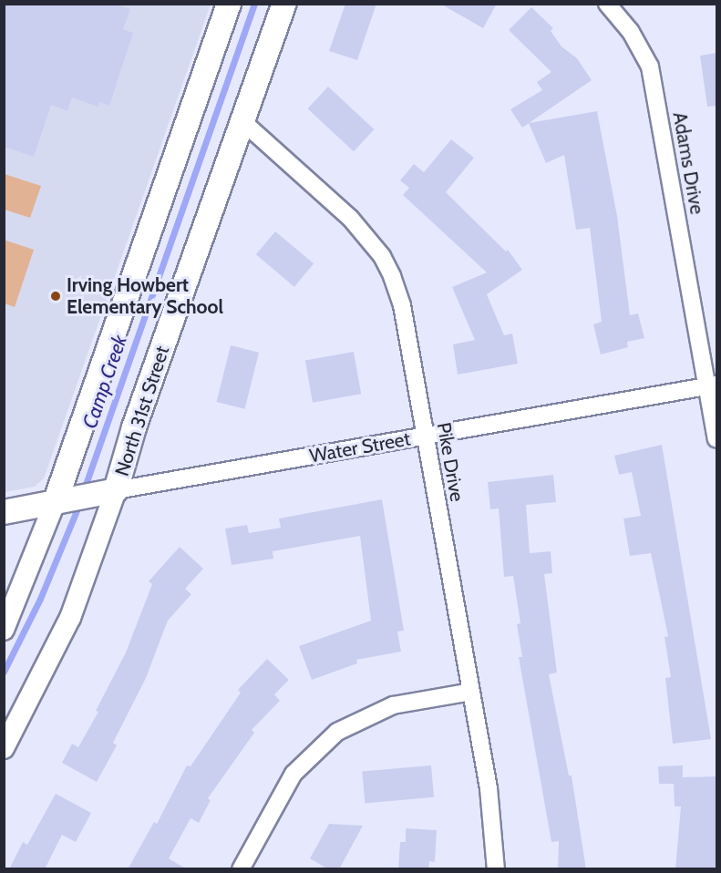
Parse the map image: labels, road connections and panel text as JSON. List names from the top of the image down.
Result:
{
  "streets": {
    "main road": ["North 31st Street", "Water Street"],
    "street": ["Adams Drive", "Pike Drive"]
  },
  "crossings": [
    ["Adams Drive", "Water Street"],
    ["North 31st Street", "Water Street"],
    ["North 31st Street", "Pike Drive"],
    ["Water Street", "Pike Drive"]
  ],
  "water": ["Camp Creek"],
  "places": ["Irving Howbert Elementary School"]
}
